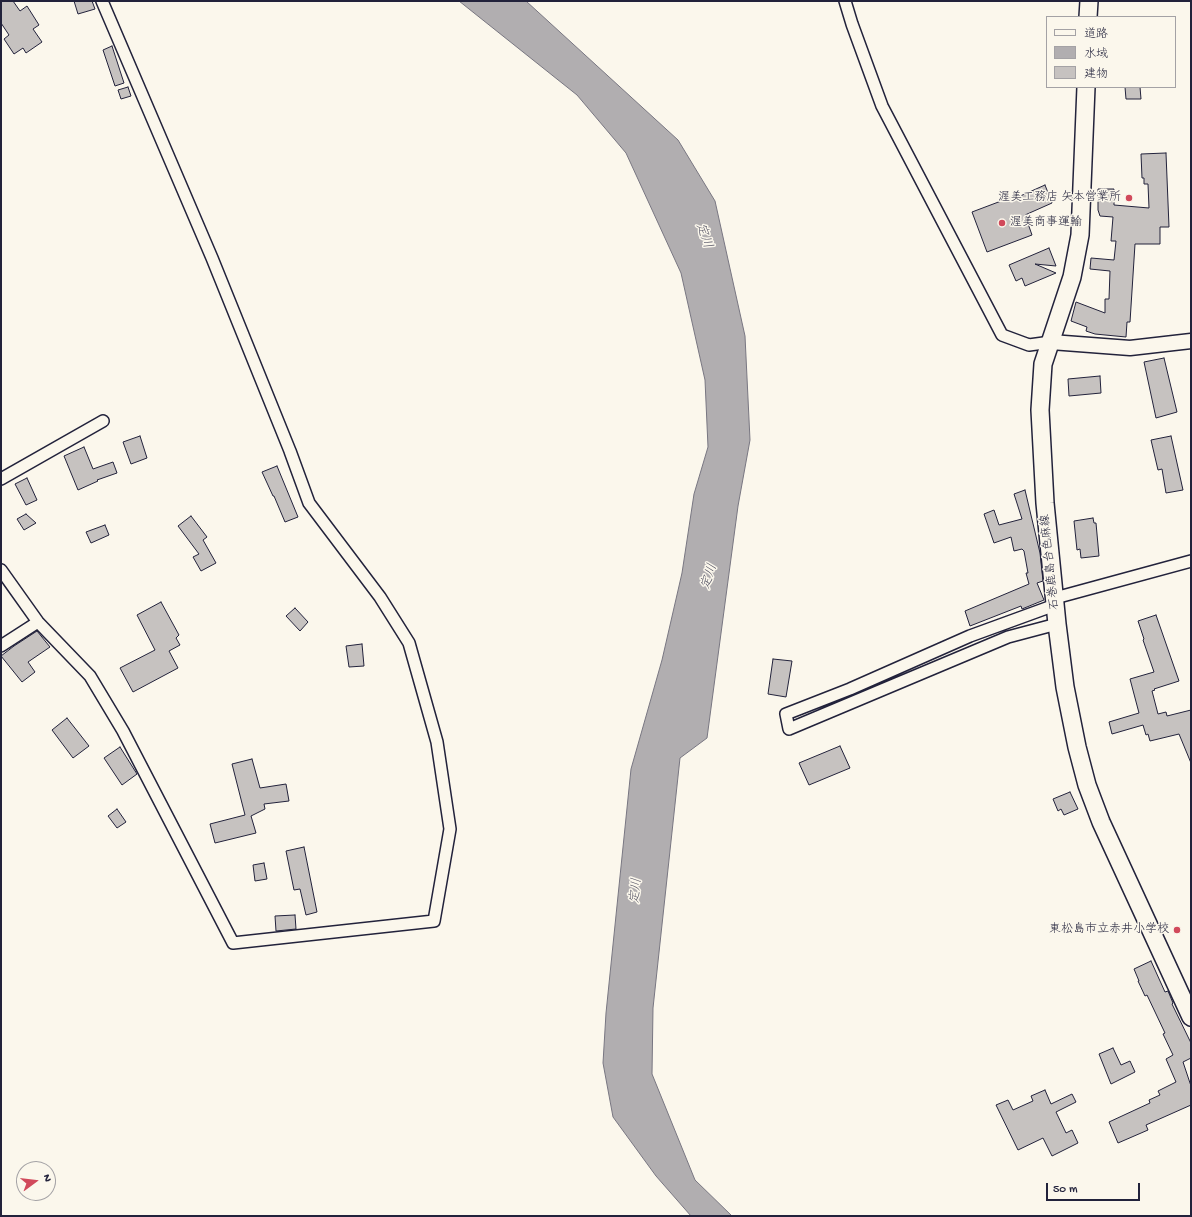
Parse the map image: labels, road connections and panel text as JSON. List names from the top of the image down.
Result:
{
  "streets": {
    "main road": ["石巻鹿島台色麻線"]
  },
  "water": ["定川"],
  "places": ["渥美工務店 矢本営業所", "渥美商事運輸", "東松島市立赤井小学校"],
  "legend": ["道路", "水域", "建物"],
  "scale_bar": "50 m",
  "north": "right"
}
